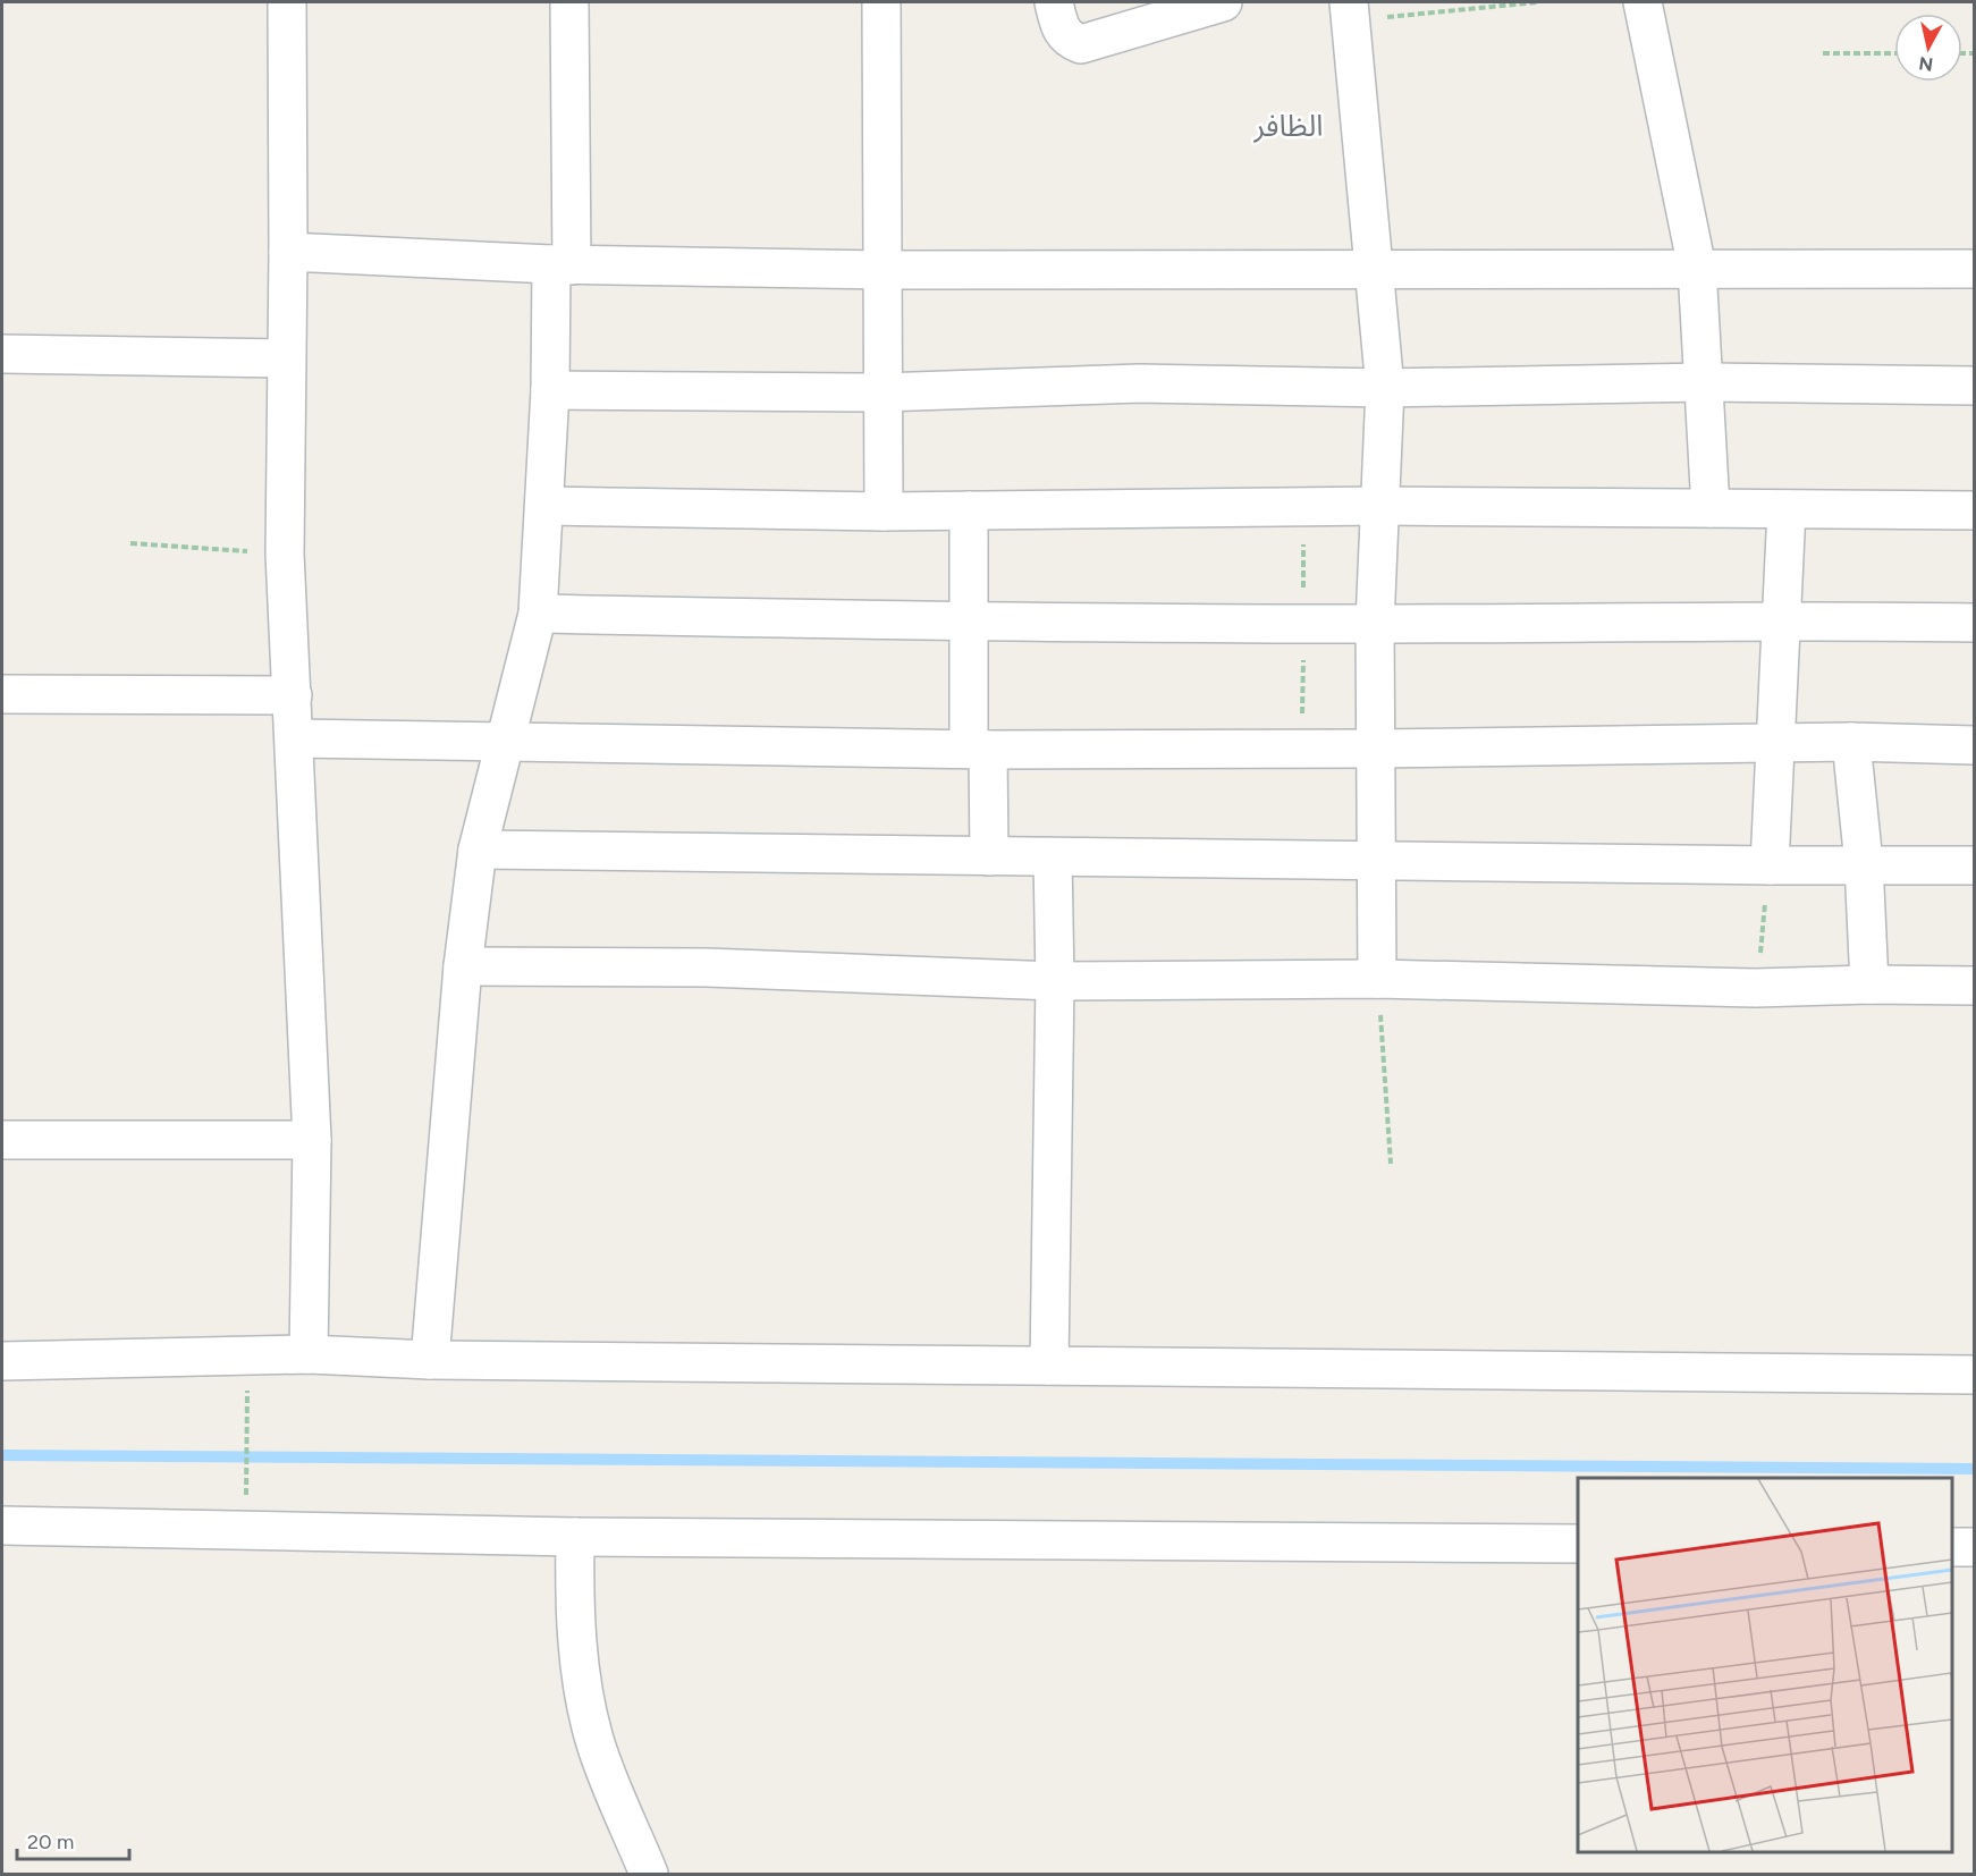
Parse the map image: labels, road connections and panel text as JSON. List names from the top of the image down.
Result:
{
  "districts": ["الظافر"],
  "scale_bar": "20 m",
  "north": "bottom"
}
